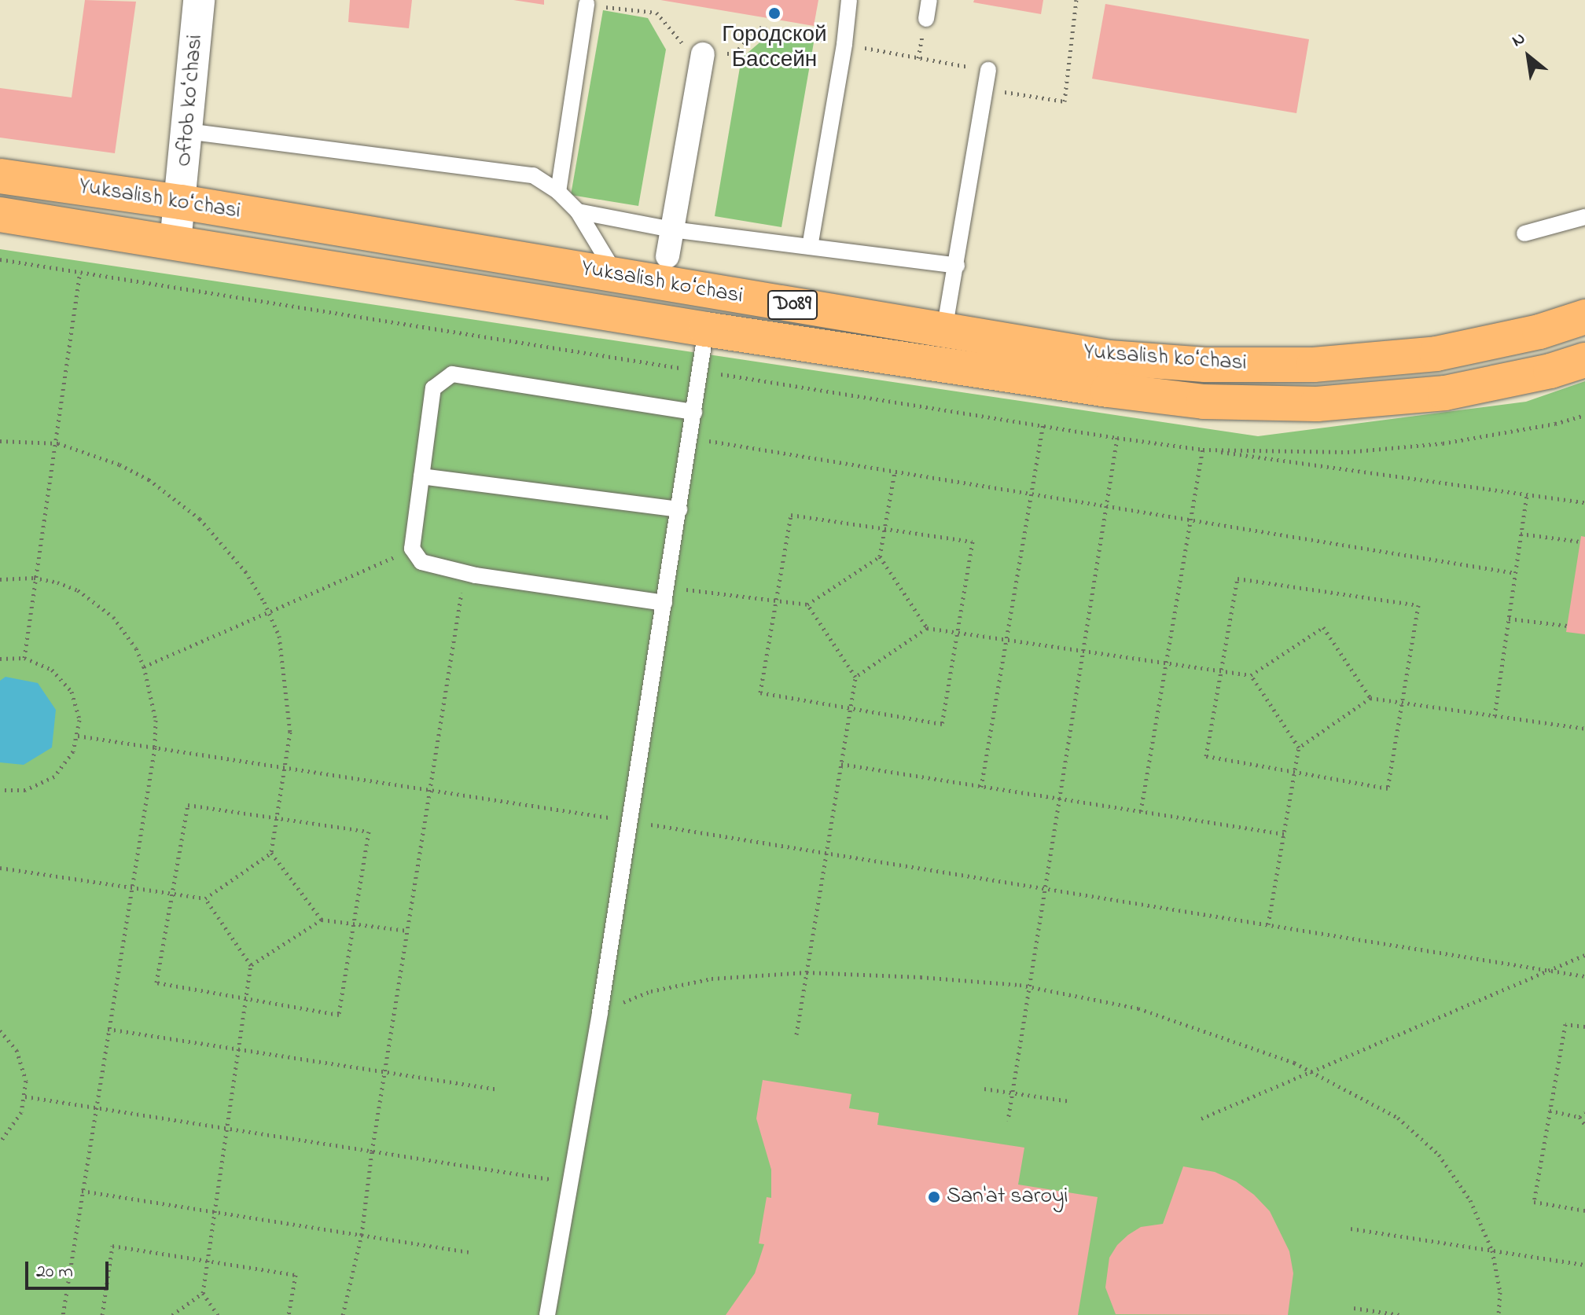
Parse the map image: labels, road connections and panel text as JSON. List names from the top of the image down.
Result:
{
  "streets": {
    "main road": ["Yuksalish koʻchasi", "D089"],
    "street": ["Oftob koʻchasi"]
  },
  "crossings": [
    ["Oftob koʻchasi", "Yuksalish koʻchasi"]
  ],
  "places": ["Городской Бассейн", "San'at saroyi"],
  "scale_bar": "20 m",
  "north": "top left"
}
